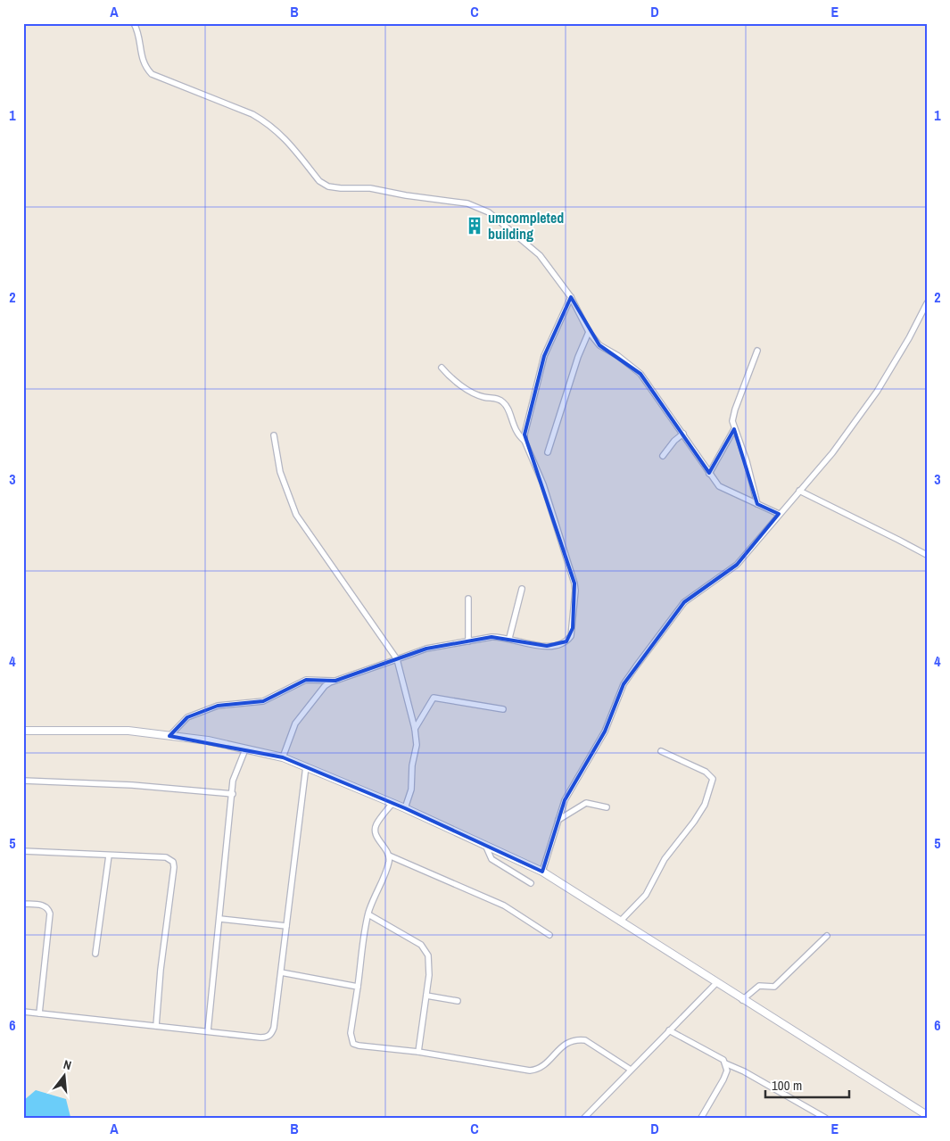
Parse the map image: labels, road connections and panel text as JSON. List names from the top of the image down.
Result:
{
  "places": {
    "building": ["umcompleted building"]
  },
  "scale_bar": "100 m",
  "north": "top",
  "grid": {
    "columns": [
      "A",
      "B",
      "C",
      "D",
      "E"
    ],
    "rows": [
      "1",
      "2",
      "3",
      "4",
      "5",
      "6"
    ]
  }
}
